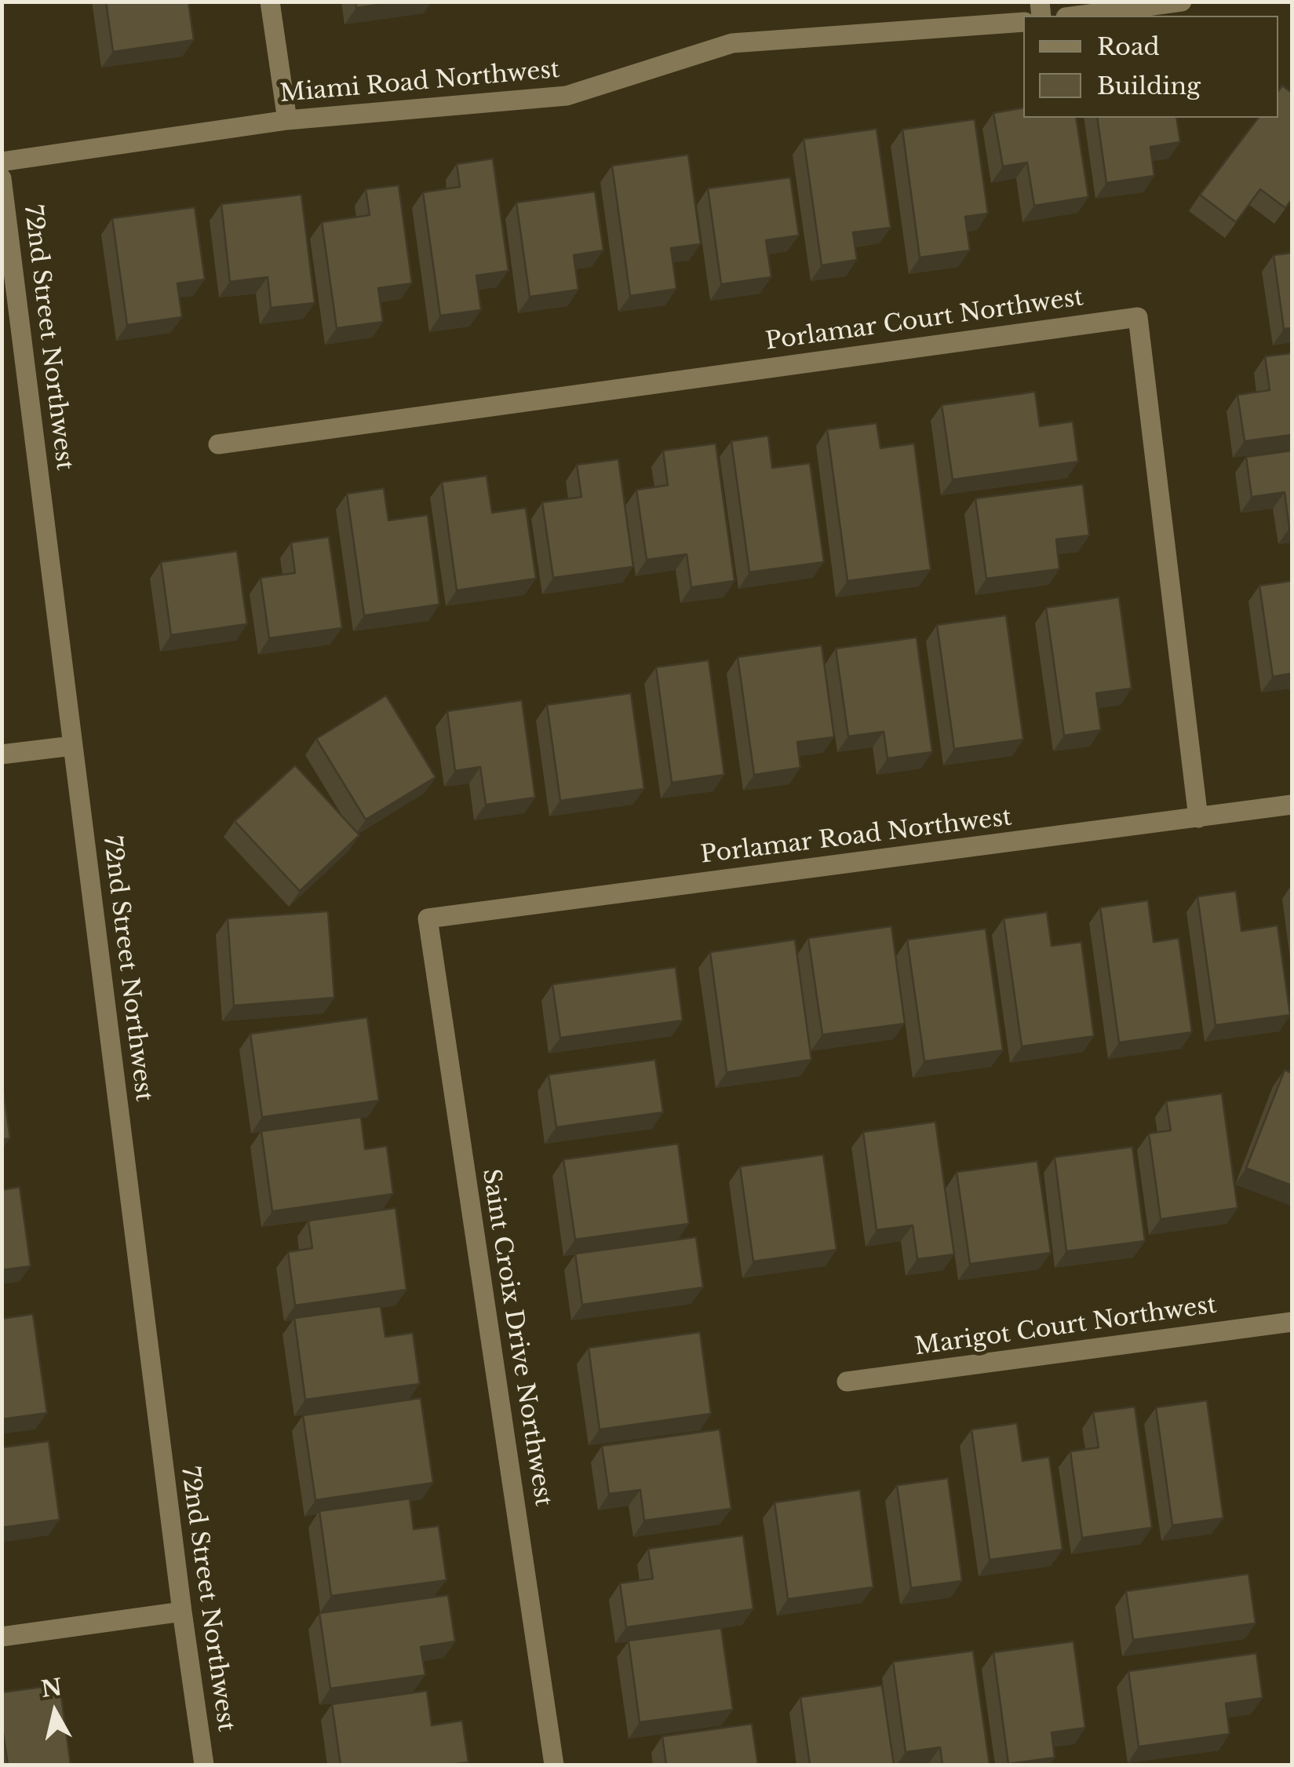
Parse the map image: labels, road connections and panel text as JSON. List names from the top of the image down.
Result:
{
  "streets": {
    "street": [
      "Miami Road Northwest",
      "Porlamar Court Northwest",
      "72nd Street Northwest",
      "Porlamar Road Northwest",
      "Marigot Court Northwest",
      "Saint Croix Drive Northwest"
    ]
  },
  "crossings": [
    ["Porlamar Court Northwest", "Porlamar Road Northwest"],
    ["Porlamar Road Northwest", "Saint Croix Drive Northwest"]
  ],
  "legend": ["Road", "Building"],
  "north": "top"
}
